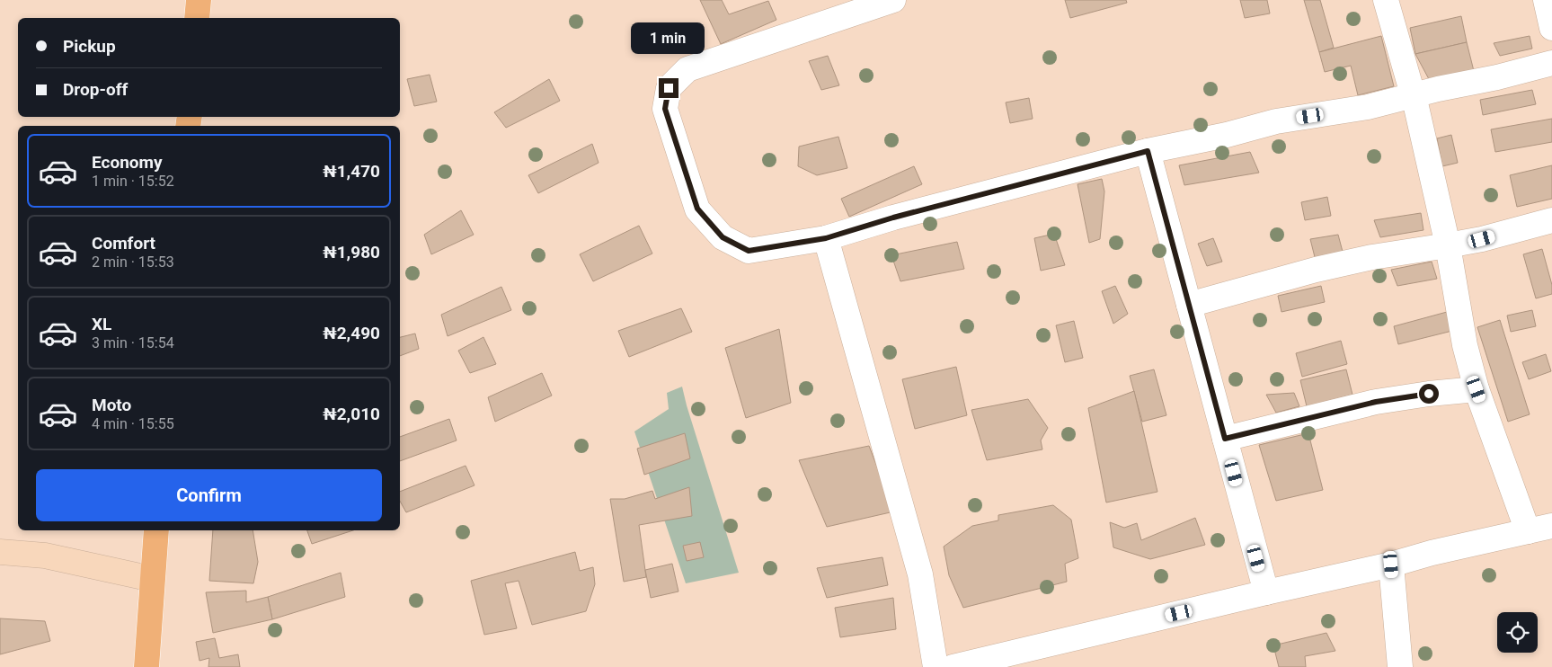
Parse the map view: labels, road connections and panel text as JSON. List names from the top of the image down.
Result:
{
  "page": {
    "banner": ["Pickup", "Drop-off"],
    "bubble": "1 min",
    "list": [
      {
        "name": "Economy",
        "note": "1 min · 15:52",
        "value": "₦1,470"
      },
      {
        "name": "Comfort",
        "note": "2 min · 15:53",
        "value": "₦1,980"
      },
      {
        "name": "XL",
        "note": "3 min · 15:54",
        "value": "₦2,490"
      },
      {
        "name": "Moto",
        "note": "4 min · 15:55",
        "value": "₦2,010"
      }
    ],
    "buttons": "Confirm"
  }
}
